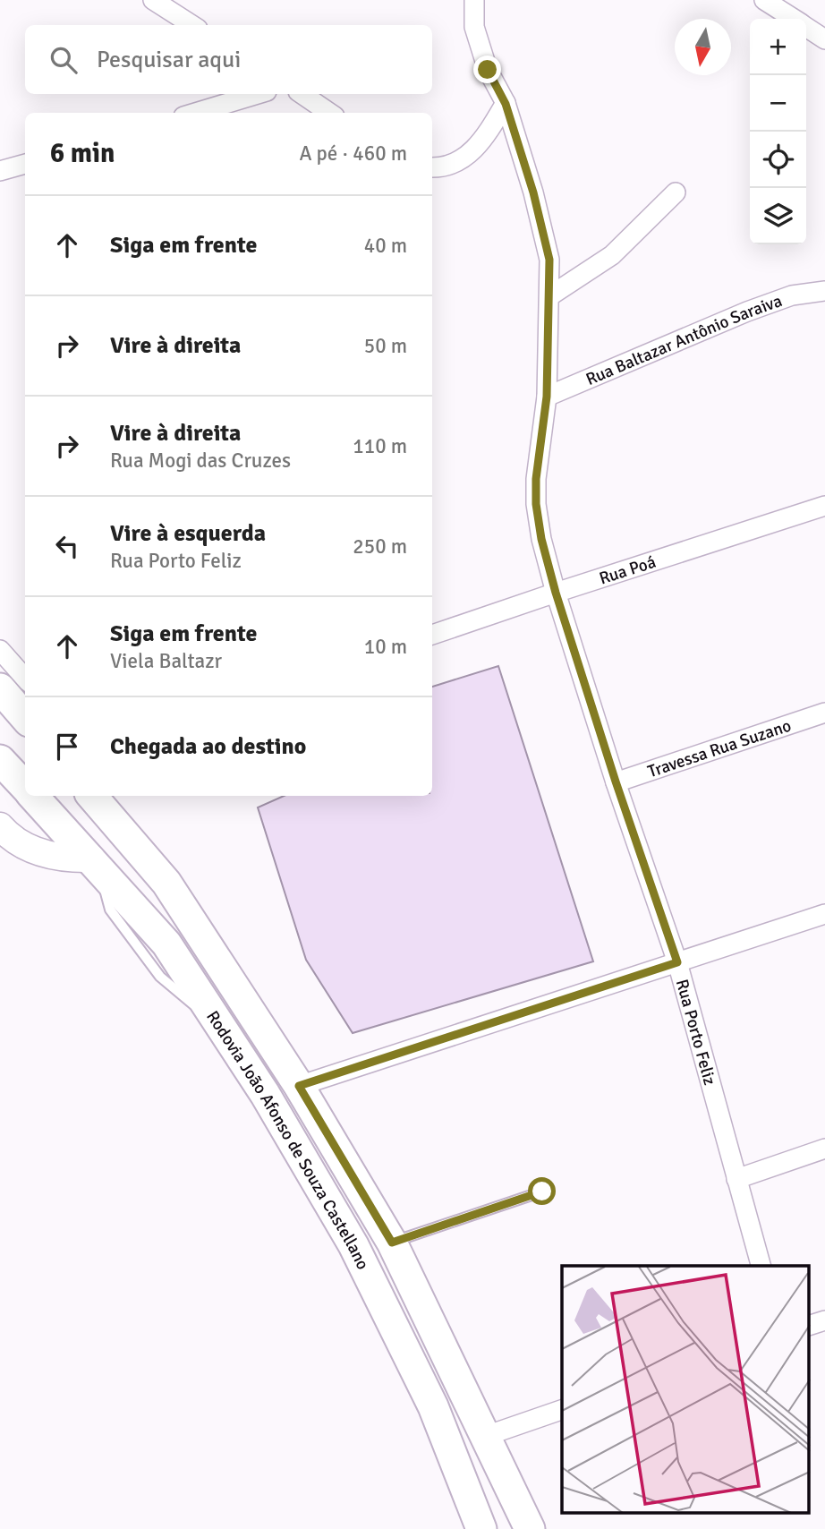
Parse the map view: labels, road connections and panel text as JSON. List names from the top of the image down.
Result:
{
  "streets": {
    "main road": ["Rodovia João Afonso de Souza Castellano"],
    "street": [
      "Rua Baltazar Antônio Saraiva",
      "Rua Poá",
      "Travessa Rua Suzano",
      "Rua Porto Feliz"
    ]
  },
  "crossings": [
    ["Rua Baltazar Antônio Saraiva", "Rua Porto Feliz"],
    ["Rua Poá", "Rua Porto Feliz"],
    ["Travessa Rua Suzano", "Rua Porto Feliz"]
  ],
  "north": "bottom",
  "page": {
    "map_buttons": ["+", "−"],
    "search": "Pesquisar aqui",
    "heading": ["6 min", "A pé · 460 m"],
    "list": [
      ["Siga em frente", "40 m"],
      ["Vire à direita", "50 m"],
      ["Vire à direita", "Rua Mogi das Cruzes", "110 m"],
      ["Vire à esquerda", "Rua Porto Feliz", "250 m"],
      ["Siga em frente", "Viela Baltazr", "10 m"],
      "Chegada ao destino"
    ]
  }
}
